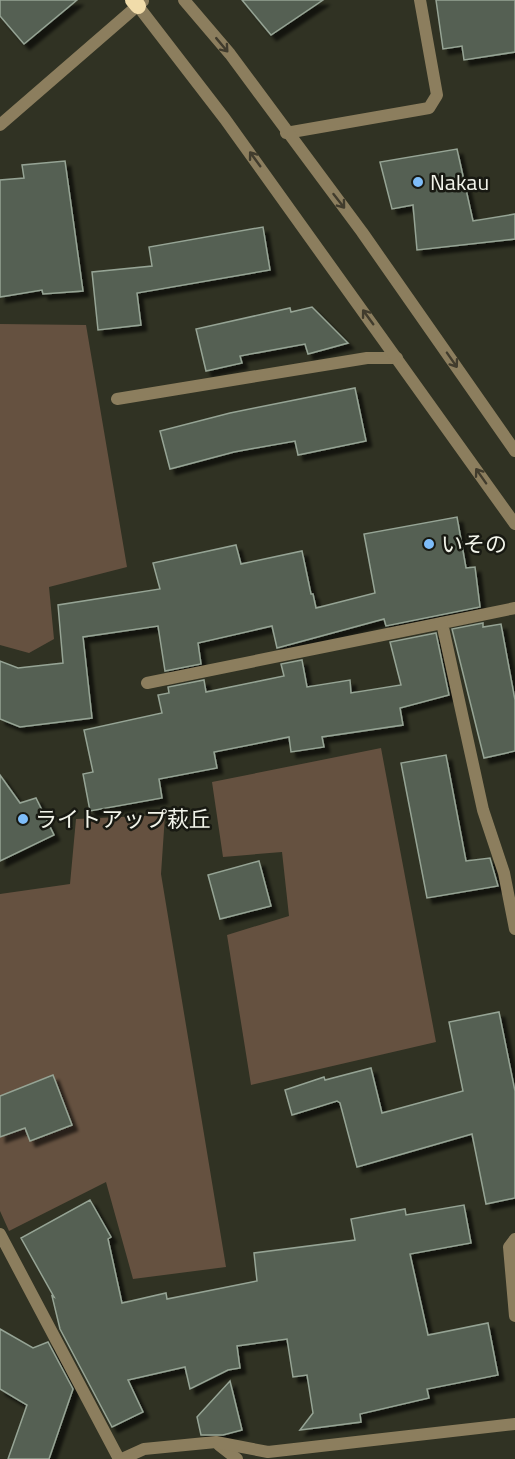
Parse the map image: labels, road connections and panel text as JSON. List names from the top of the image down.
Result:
{
  "places": ["Nakau", "いその", "ライトアップ萩丘"]
}
